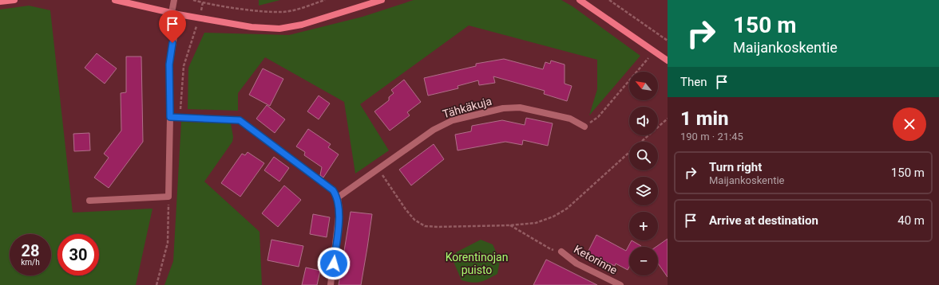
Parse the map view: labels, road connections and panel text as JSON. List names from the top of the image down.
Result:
{
  "streets": {
    "street": ["Tähkäkuja", "Ketorinne"]
  },
  "parks": ["Korentinojan puisto"],
  "north": "top left",
  "page": {
    "turn": ["150 m", "Maijankoskentie"],
    "then": "Then",
    "map_buttons": ["+", "−"],
    "heading": ["1 min", "190 m · 21:45"],
    "list": [
      {
        "name": "Turn right",
        "note": "Maijankoskentie",
        "value": "150 m"
      },
      {
        "name": "Arrive at destination",
        "value": "40 m"
      }
    ],
    "speed": "28 km/h",
    "limit": "30"
  }
}
